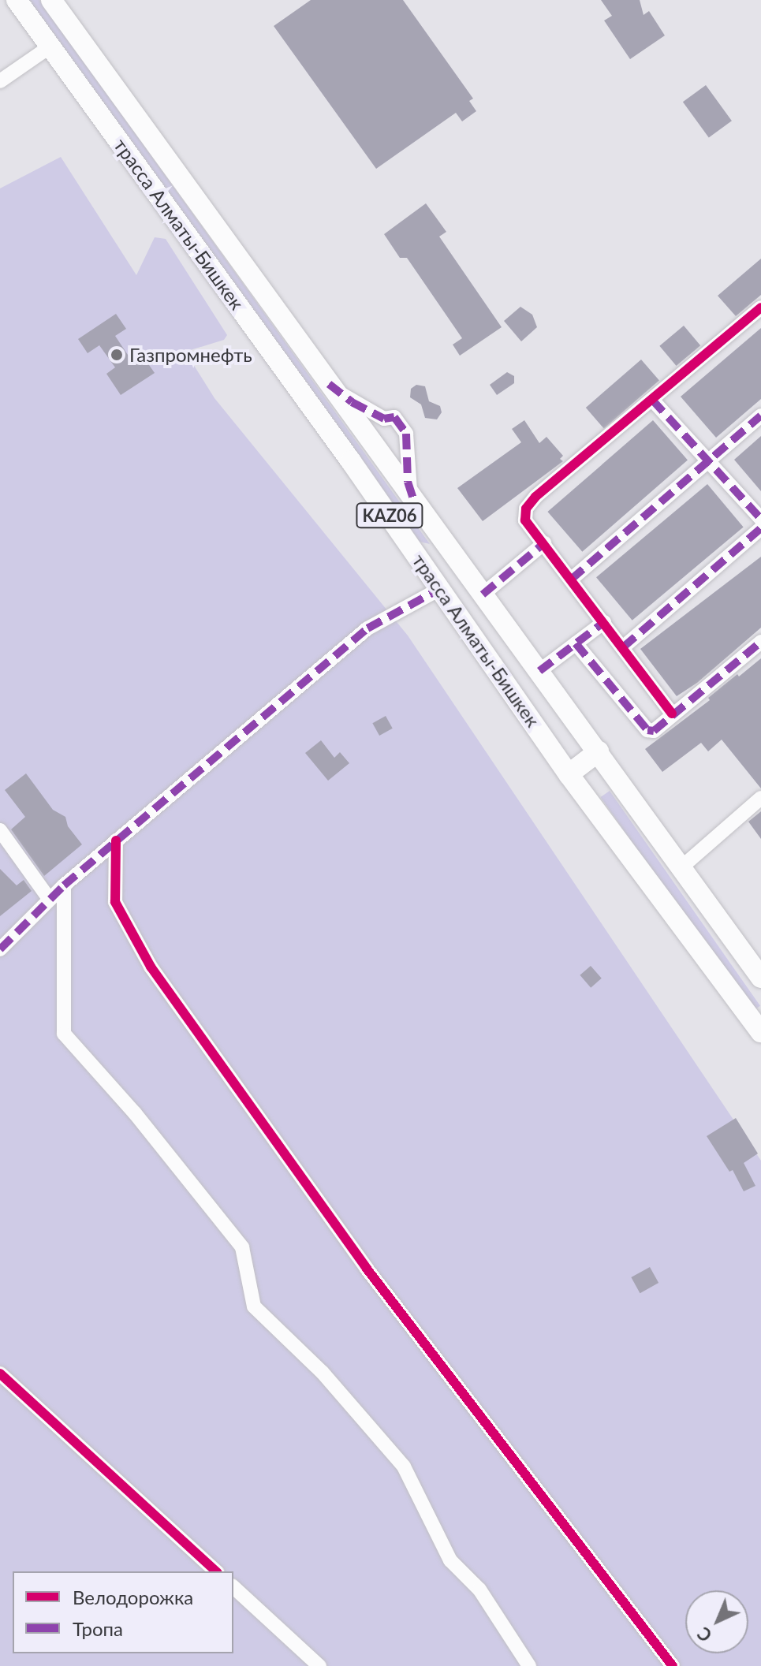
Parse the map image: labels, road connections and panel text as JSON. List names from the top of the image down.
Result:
{
  "streets": {
    "highway": ["трасса Алматы-Бишкек", "KАZ06"]
  },
  "places": ["Газпромнефть"],
  "legend": ["Велодорожка", "Тропа"],
  "north": "bottom left"
}
